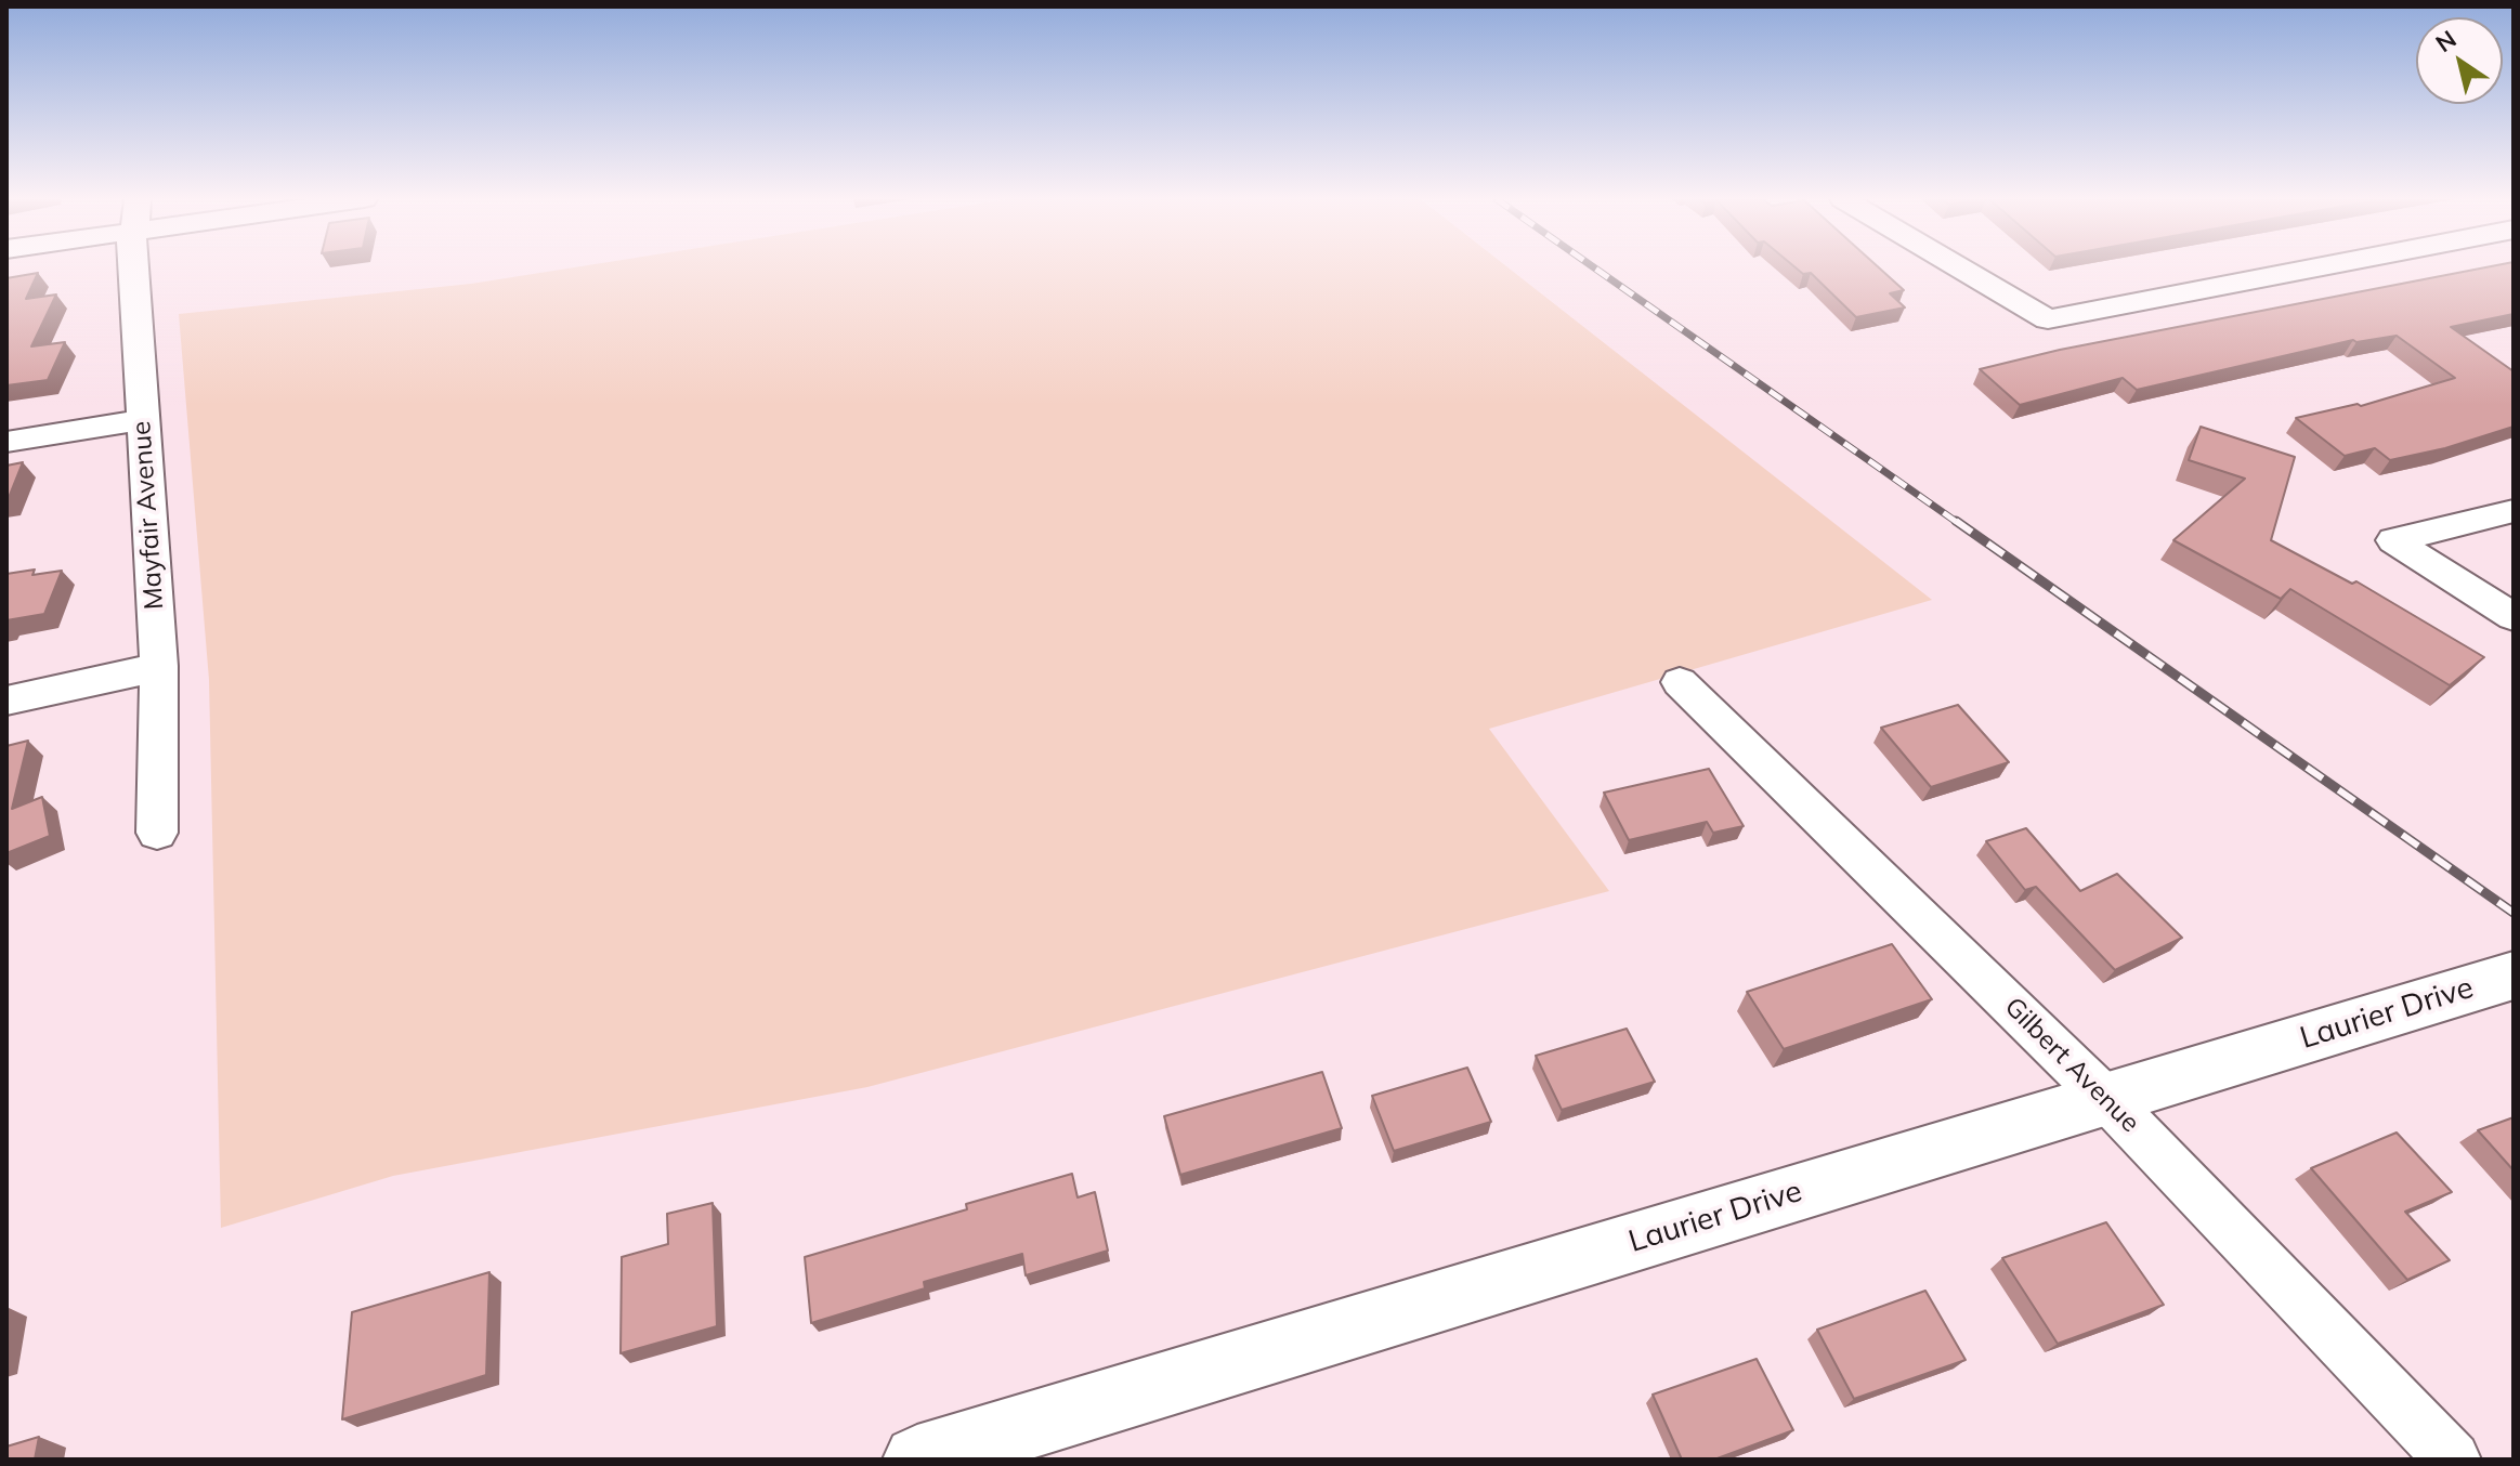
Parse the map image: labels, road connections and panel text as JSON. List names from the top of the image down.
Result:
{
  "streets": {
    "street": ["Mayfair Avenue", "Laurier Drive", "Gilbert Avenue"]
  },
  "crossings": [
    ["Laurier Drive", "Gilbert Avenue"]
  ],
  "north": "top left"
}
